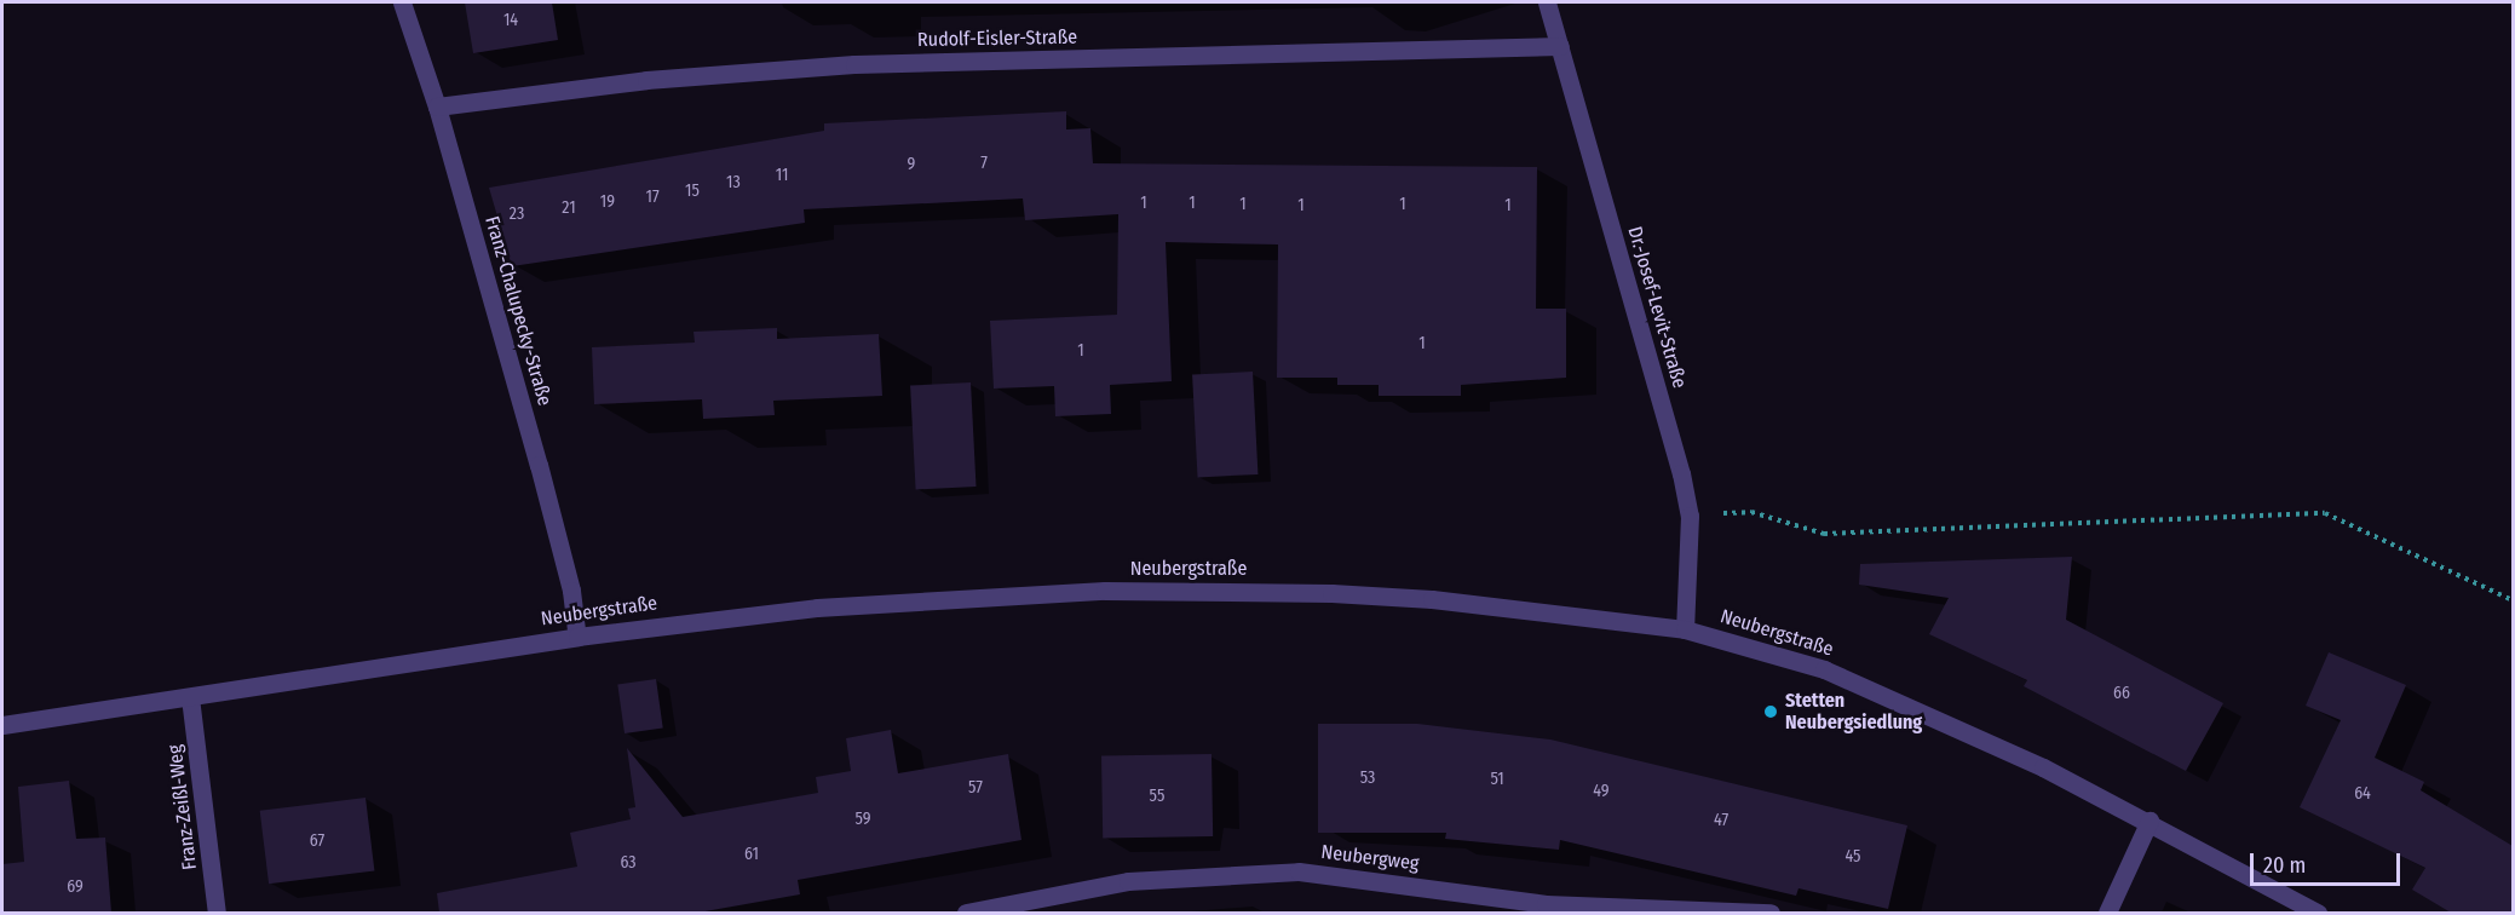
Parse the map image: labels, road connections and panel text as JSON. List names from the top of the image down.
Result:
{
  "streets": {
    "street": [
      "Rudolf-Eisler-Straße",
      "Dr.-Josef-Levit-Straße",
      "Franz-Chalupecky-Straße",
      "Neubergstraße",
      "Franz-Zeißl-Weg",
      "Neubergweg"
    ]
  },
  "crossings": [
    ["Rudolf-Eisler-Straße", "Dr.-Josef-Levit-Straße"],
    ["Rudolf-Eisler-Straße", "Franz-Chalupecky-Straße"],
    ["Dr.-Josef-Levit-Straße", "Neubergstraße"],
    ["Franz-Chalupecky-Straße", "Neubergstraße"],
    ["Neubergstraße", "Franz-Zeißl-Weg"]
  ],
  "places": ["Stetten Neubergsiedlung"],
  "house_numbers": [
    "14",
    "7",
    "9",
    "11",
    "13",
    "15",
    "17",
    "19",
    "1",
    "1",
    "1",
    "1",
    "1",
    "1",
    "21",
    "23",
    "1",
    "1",
    "66",
    "53",
    "51",
    "57",
    "49",
    "64",
    "55",
    "59",
    "47",
    "67",
    "61",
    "45",
    "63",
    "69"
  ],
  "scale_bar": "20 m"
}
